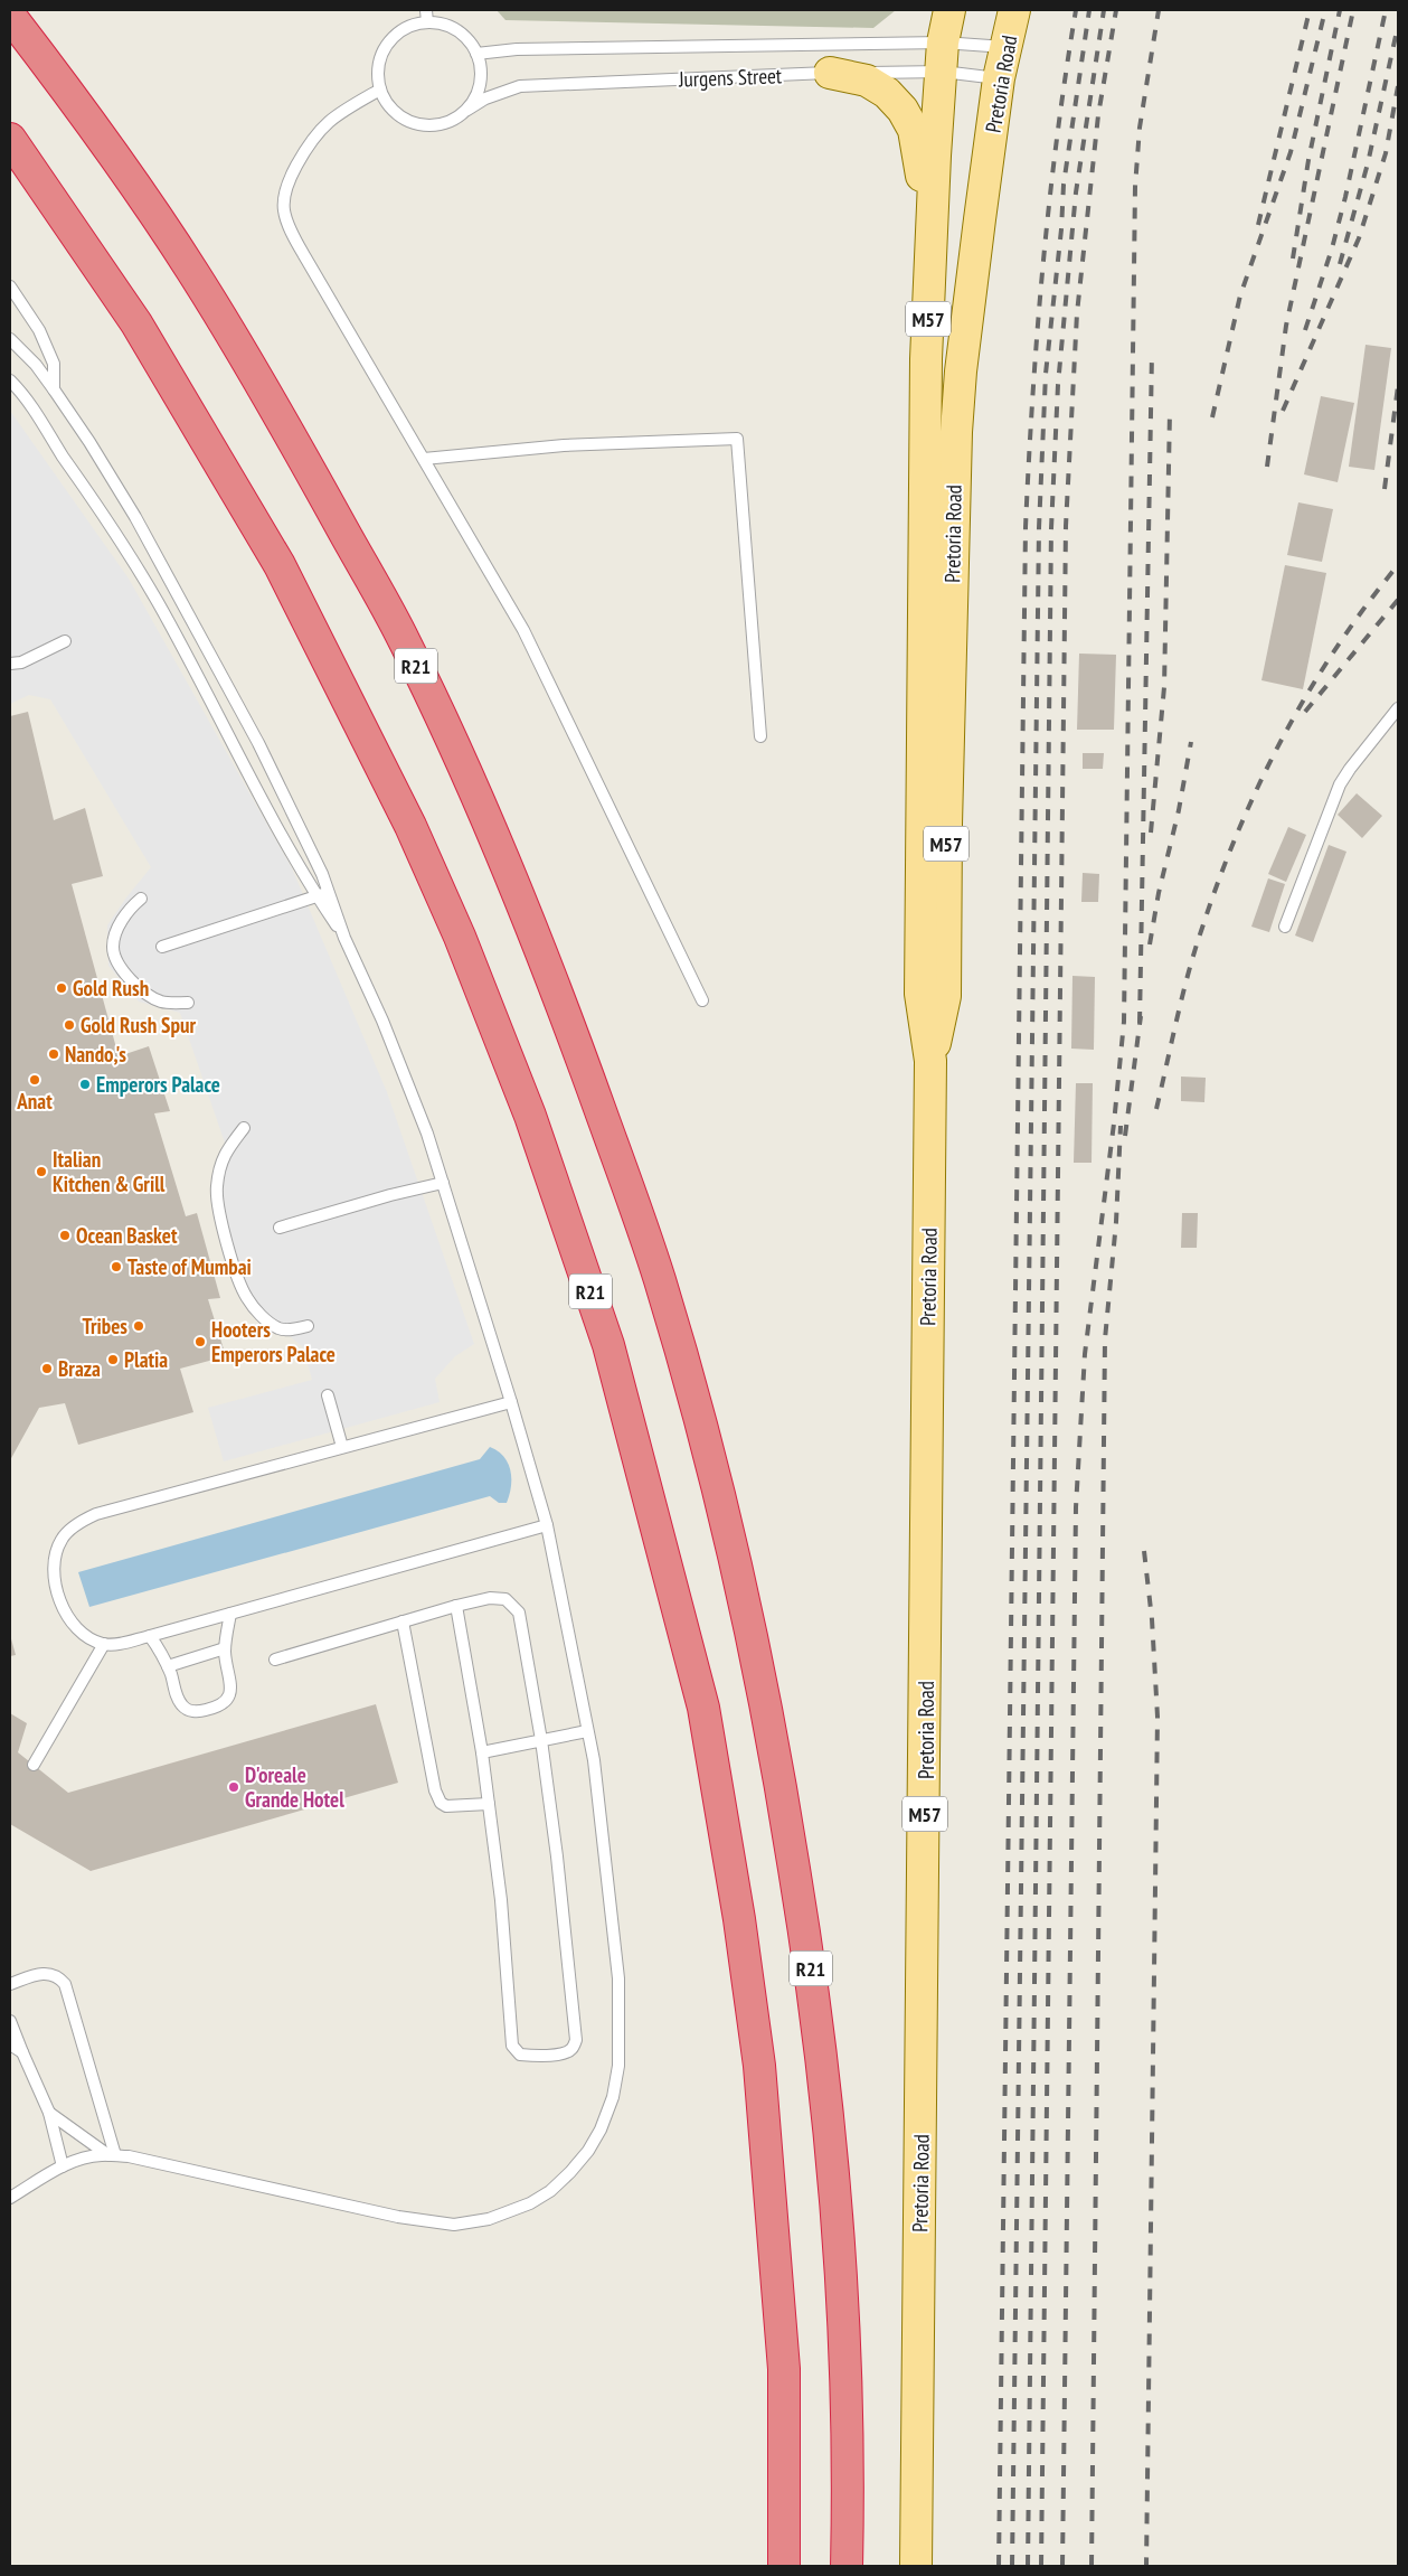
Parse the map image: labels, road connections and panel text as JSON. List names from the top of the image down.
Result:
{
  "streets": {
    "highway": ["R21"],
    "main road": ["Pretoria Road", "M57"],
    "lane": ["Jurgens Street"]
  },
  "crossings": [
    ["Jurgens Street", "Pretoria Road"]
  ],
  "places": [
    "Gold Rush",
    "Gold Rush Spur",
    "Nando,'s",
    "Anat",
    "Emperors Palace",
    "Italian Kitchen & Grill",
    "Ocean Basket",
    "Taste of Mumbai",
    "Tribes",
    "Hooters Emperors Palace",
    "Platia",
    "Braza",
    "D'oreale Grande Hotel"
  ]
}
